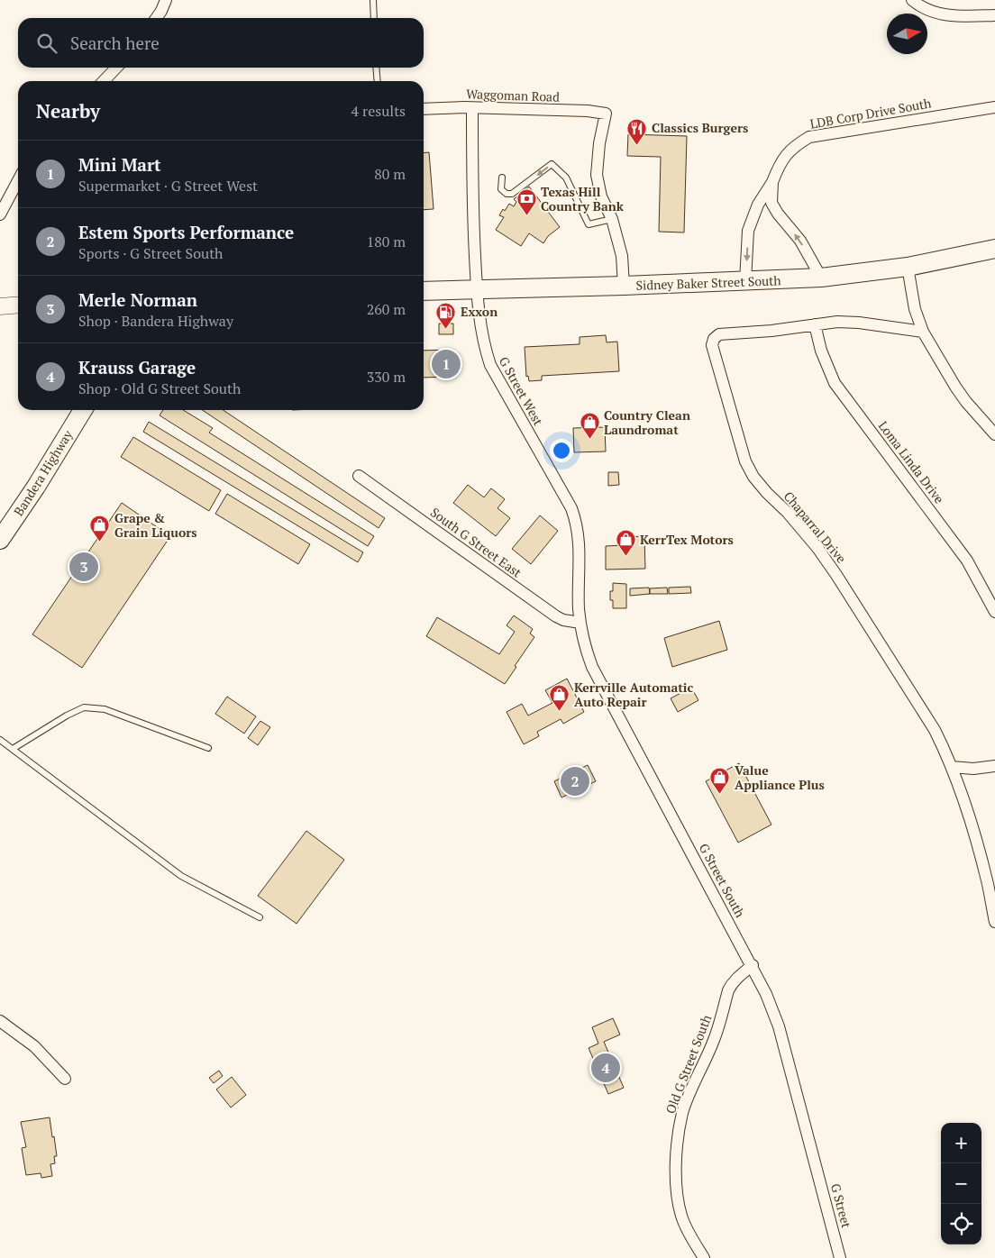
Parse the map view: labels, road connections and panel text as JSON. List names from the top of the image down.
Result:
{
  "streets": {
    "main road": ["Sidney Baker Street South", "Bandera Highway"],
    "street": [
      "Waggoman Road",
      "LDB Corp Drive South",
      "G Street West",
      "Loma Linda Drive",
      "Chaparral Drive",
      "South G Street East",
      "G Street South",
      "Old G Street South",
      "G Street"
    ]
  },
  "crossings": [
    ["Waggoman Road", "G Street West"],
    ["LDB Corp Drive South", "Sidney Baker Street South"],
    ["Sidney Baker Street South", "G Street West"],
    ["G Street West", "South G Street East"],
    ["G Street West", "G Street South"],
    ["Loma Linda Drive", "Chaparral Drive"],
    ["South G Street East", "G Street South"],
    ["G Street South", "Old G Street South"],
    ["G Street South", "G Street"]
  ],
  "places": {
    "restaurant": ["Classics Burgers"],
    "bank": ["Texas Hill Country Bank"],
    "fuel station": ["Exxon"],
    "shop": [
      "Country Clean Laundromat",
      "Grape & Grain Liquors",
      "KerrTex Motors",
      "Kerrville Automatic Auto Repair",
      "Value Appliance Plus"
    ]
  },
  "north": "right",
  "page": {
    "search": "Search here",
    "heading": ["Nearby", "4 results"],
    "list": [
      {
        "mark": "1",
        "name": "Mini Mart",
        "note": "Supermarket · G Street West",
        "value": "80 m"
      },
      {
        "mark": "2",
        "name": "Estem Sports Performance",
        "note": "Sports · G Street South",
        "value": "180 m"
      },
      {
        "mark": "3",
        "name": "Merle Norman",
        "note": "Shop · Bandera Highway",
        "value": "260 m"
      },
      {
        "mark": "4",
        "name": "Krauss Garage",
        "note": "Shop · Old G Street South",
        "value": "330 m"
      }
    ],
    "pins": [
      "1",
      "3",
      "2",
      "4"
    ],
    "map_buttons": ["+", "−"]
  }
}
